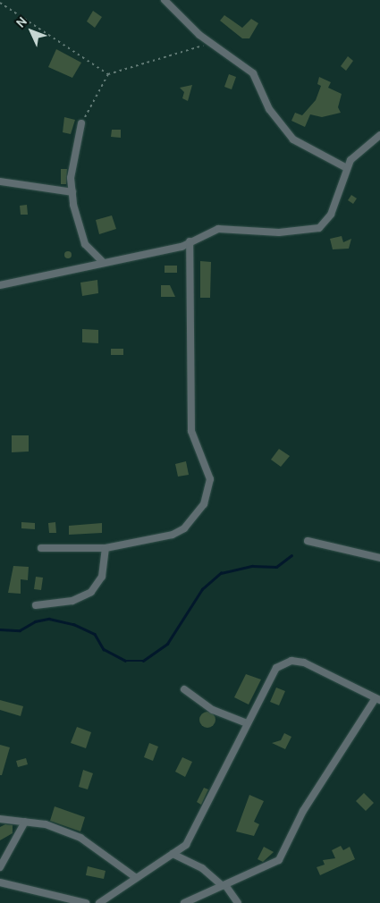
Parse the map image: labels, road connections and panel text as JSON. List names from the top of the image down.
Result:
{
  "north": "top left"
}
